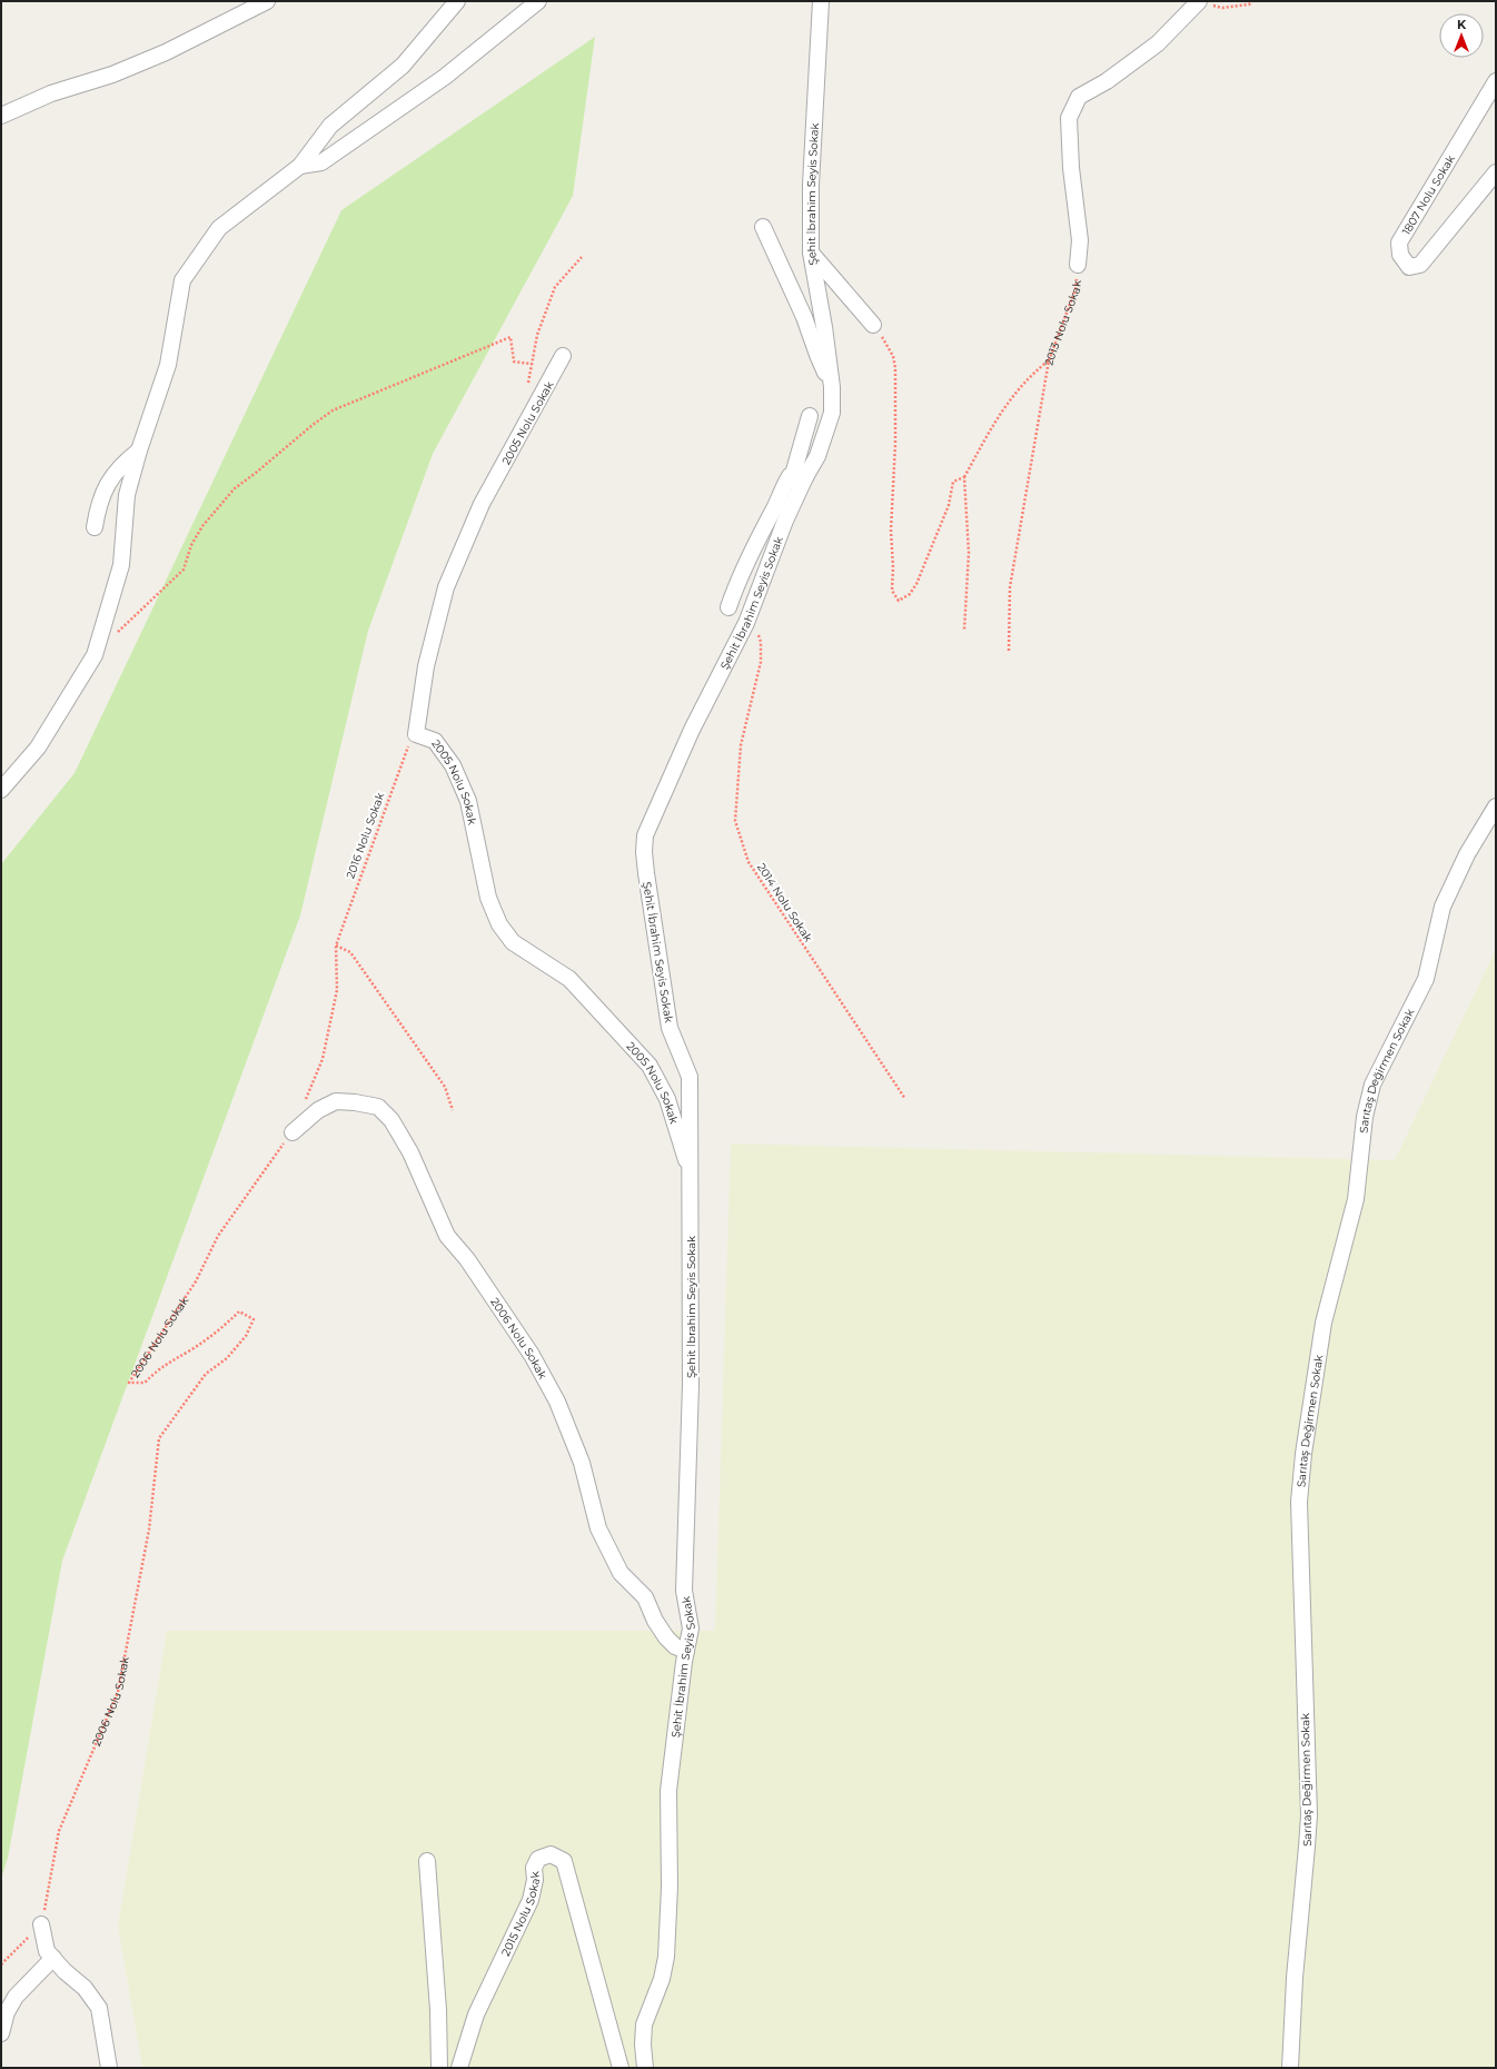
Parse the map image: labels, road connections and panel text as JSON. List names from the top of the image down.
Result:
{
  "streets": {
    "street": [
      "Şehit İbrahim Seyis Sokak",
      "1807 Nolu Sokak",
      "2013 Nolu Sokak",
      "2005 Nolu Sokak",
      "Sarıtaş Değirmen Sokak",
      "2006 Nolu Sokak",
      "2015 Nolu Sokak"
    ],
    "path": ["2016 Nolu Sokak", "2014 Nolu Sokak"]
  },
  "crossings": [
    ["Şehit İbrahim Seyis Sokak", "2005 Nolu Sokak"],
    ["Şehit İbrahim Seyis Sokak", "2014 Nolu Sokak"],
    ["Şehit İbrahim Seyis Sokak", "2006 Nolu Sokak"],
    ["2005 Nolu Sokak", "2016 Nolu Sokak"]
  ],
  "north": "top"
}
